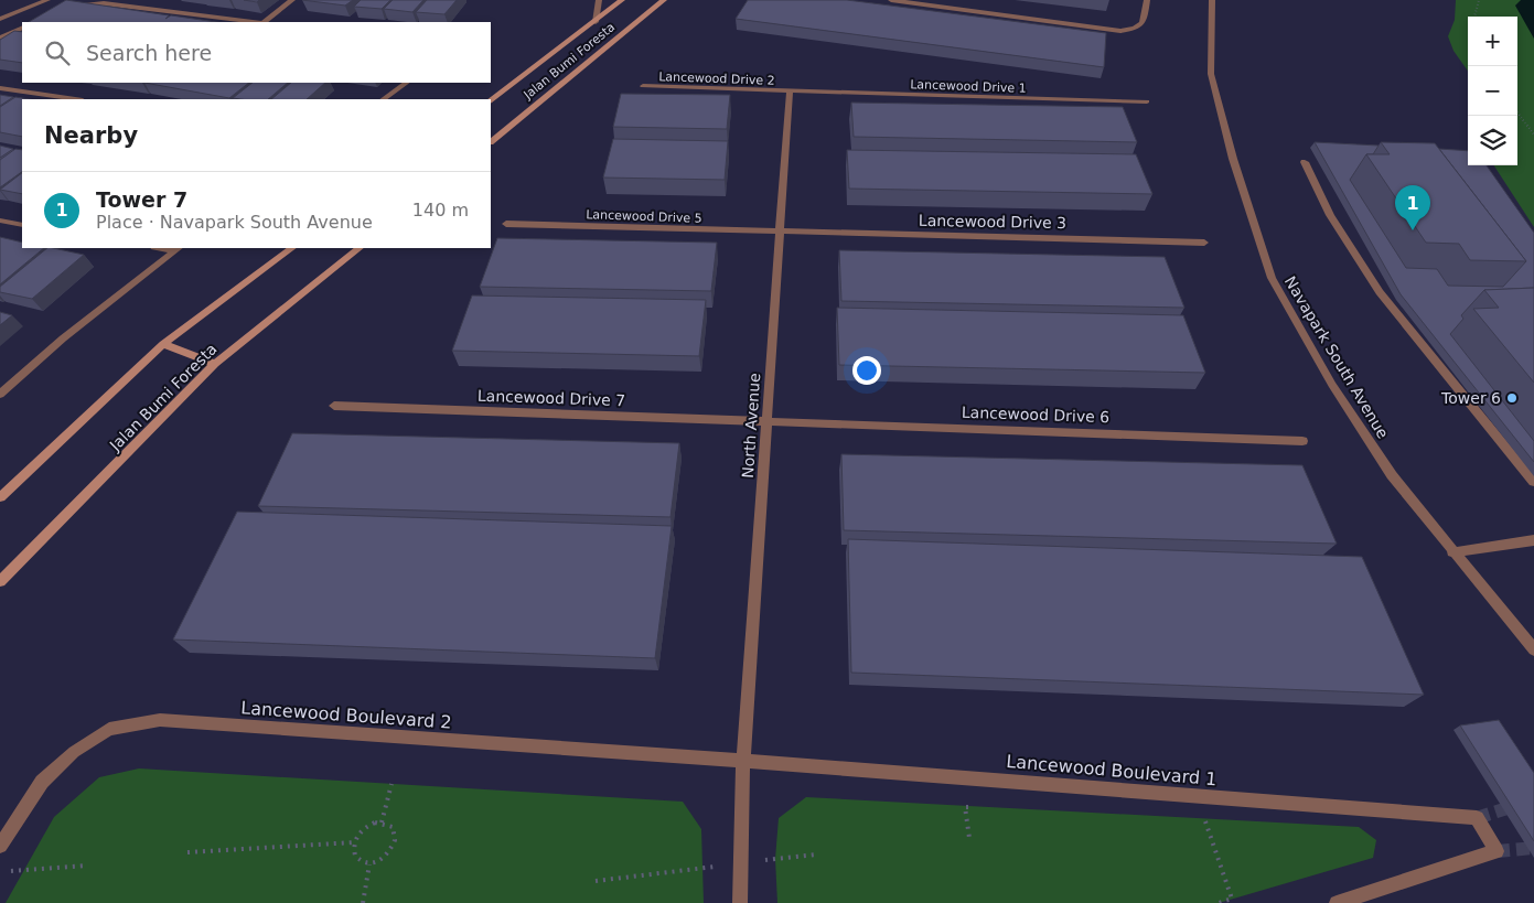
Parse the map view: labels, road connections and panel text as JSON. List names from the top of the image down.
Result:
{
  "streets": {
    "main road": ["Jalan Bumi Foresta"],
    "street": [
      "Lancewood Drive 2",
      "Lancewood Drive 1",
      "Lancewood Drive 5",
      "Lancewood Drive 3",
      "Navapark South Avenue",
      "Lancewood Drive 7",
      "Lancewood Drive 6",
      "North Avenue",
      "Lancewood Boulevard 2",
      "Lancewood Boulevard 1"
    ]
  },
  "crossings": [
    ["Lancewood Drive 2", "Lancewood Drive 1"],
    ["Lancewood Drive 2", "North Avenue"],
    ["Lancewood Drive 1", "North Avenue"],
    ["Lancewood Drive 5", "Lancewood Drive 3"],
    ["Lancewood Drive 5", "North Avenue"],
    ["Lancewood Drive 3", "North Avenue"],
    ["Lancewood Drive 7", "Lancewood Drive 6"],
    ["Lancewood Drive 7", "North Avenue"],
    ["Lancewood Drive 6", "North Avenue"],
    ["North Avenue", "Lancewood Boulevard 2"],
    ["North Avenue", "Lancewood Boulevard 1"],
    ["Lancewood Boulevard 2", "Lancewood Boulevard 1"]
  ],
  "places": ["Tower 6"],
  "page": {
    "map_buttons": ["+", "−"],
    "search": "Search here",
    "heading": "Nearby",
    "list": [
      {
        "mark": "1",
        "name": "Tower 7",
        "note": "Place · Navapark South Avenue",
        "value": "140 m"
      }
    ],
    "pins": "1"
  }
}
